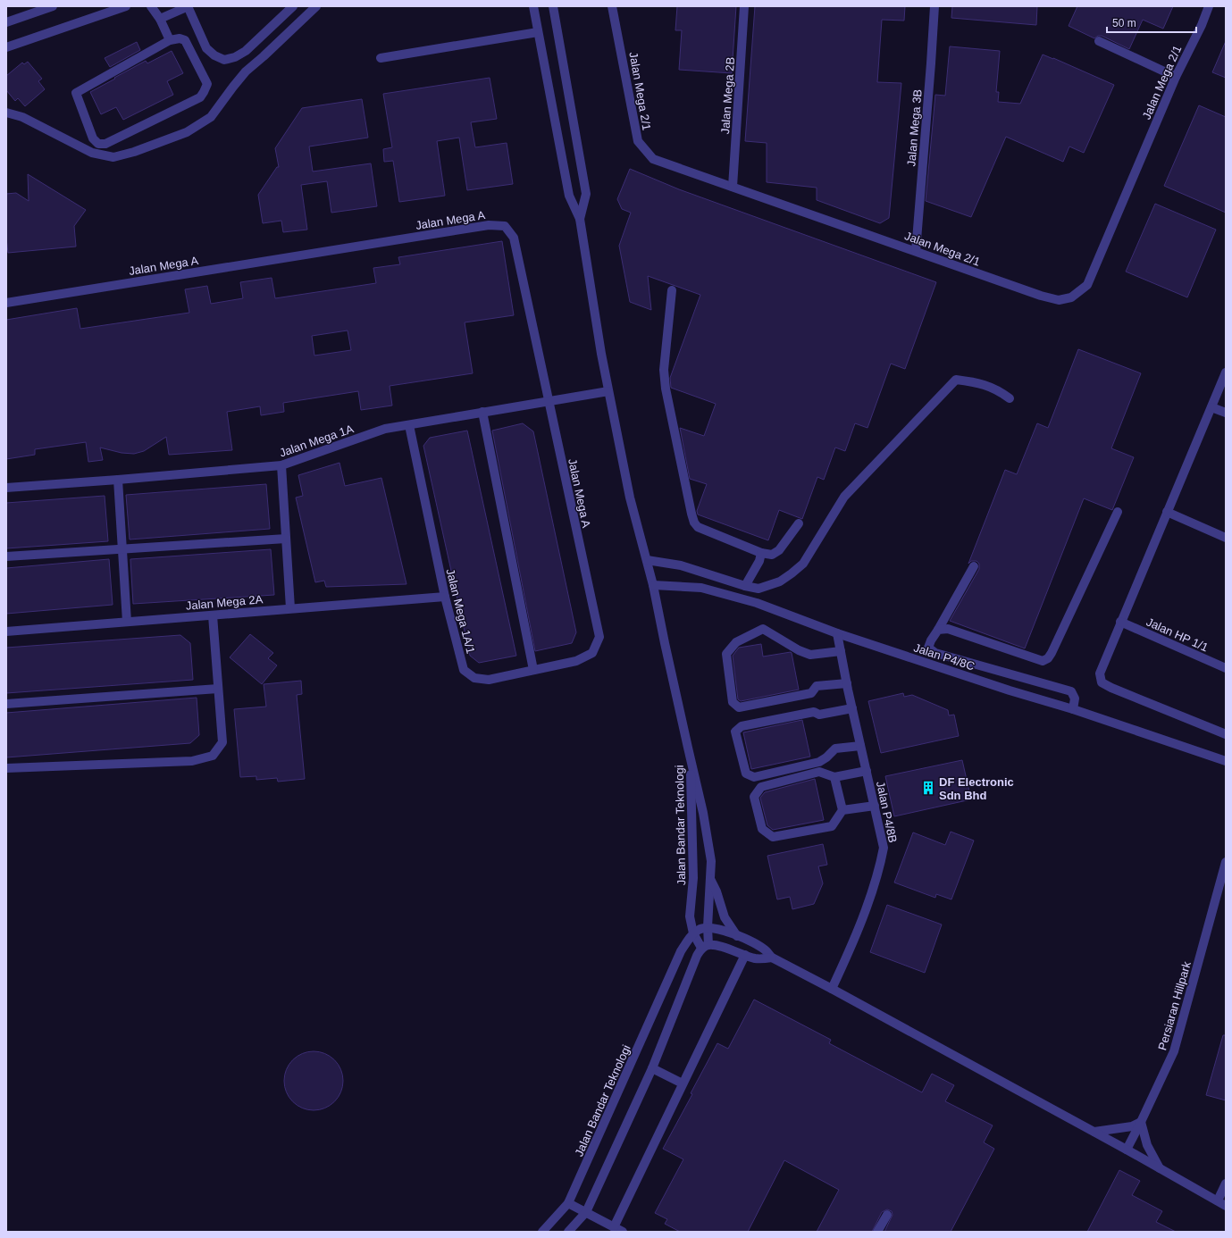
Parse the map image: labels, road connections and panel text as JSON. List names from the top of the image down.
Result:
{
  "streets": {
    "street": [
      "Jalan Mega 2/1",
      "Jalan Mega 2B",
      "Jalan Mega 3B",
      "Jalan Mega A",
      "Jalan Mega 1A",
      "Jalan Mega 2A",
      "Jalan Mega 1A/1",
      "Jalan HP 1/1",
      "Jalan P4/8C",
      "Jalan P4/8B",
      "Jalan Bandar Teknologi",
      "Persiaran Hillpark"
    ]
  },
  "crossings": [
    ["Jalan Mega 2/1", "Jalan Mega 2B"],
    ["Jalan Mega 2/1", "Jalan Mega 3B"],
    ["Jalan Mega A", "Jalan Mega 1A"],
    ["Jalan Mega A", "Jalan Mega 1A/1"],
    ["Jalan Mega 1A", "Jalan Mega 1A/1"],
    ["Jalan Mega 2A", "Jalan Mega 1A/1"],
    ["Jalan P4/8C", "Jalan P4/8B"]
  ],
  "places": {
    "building": ["DF Electronic Sdn Bhd"]
  },
  "scale_bar": "50 m"
}
